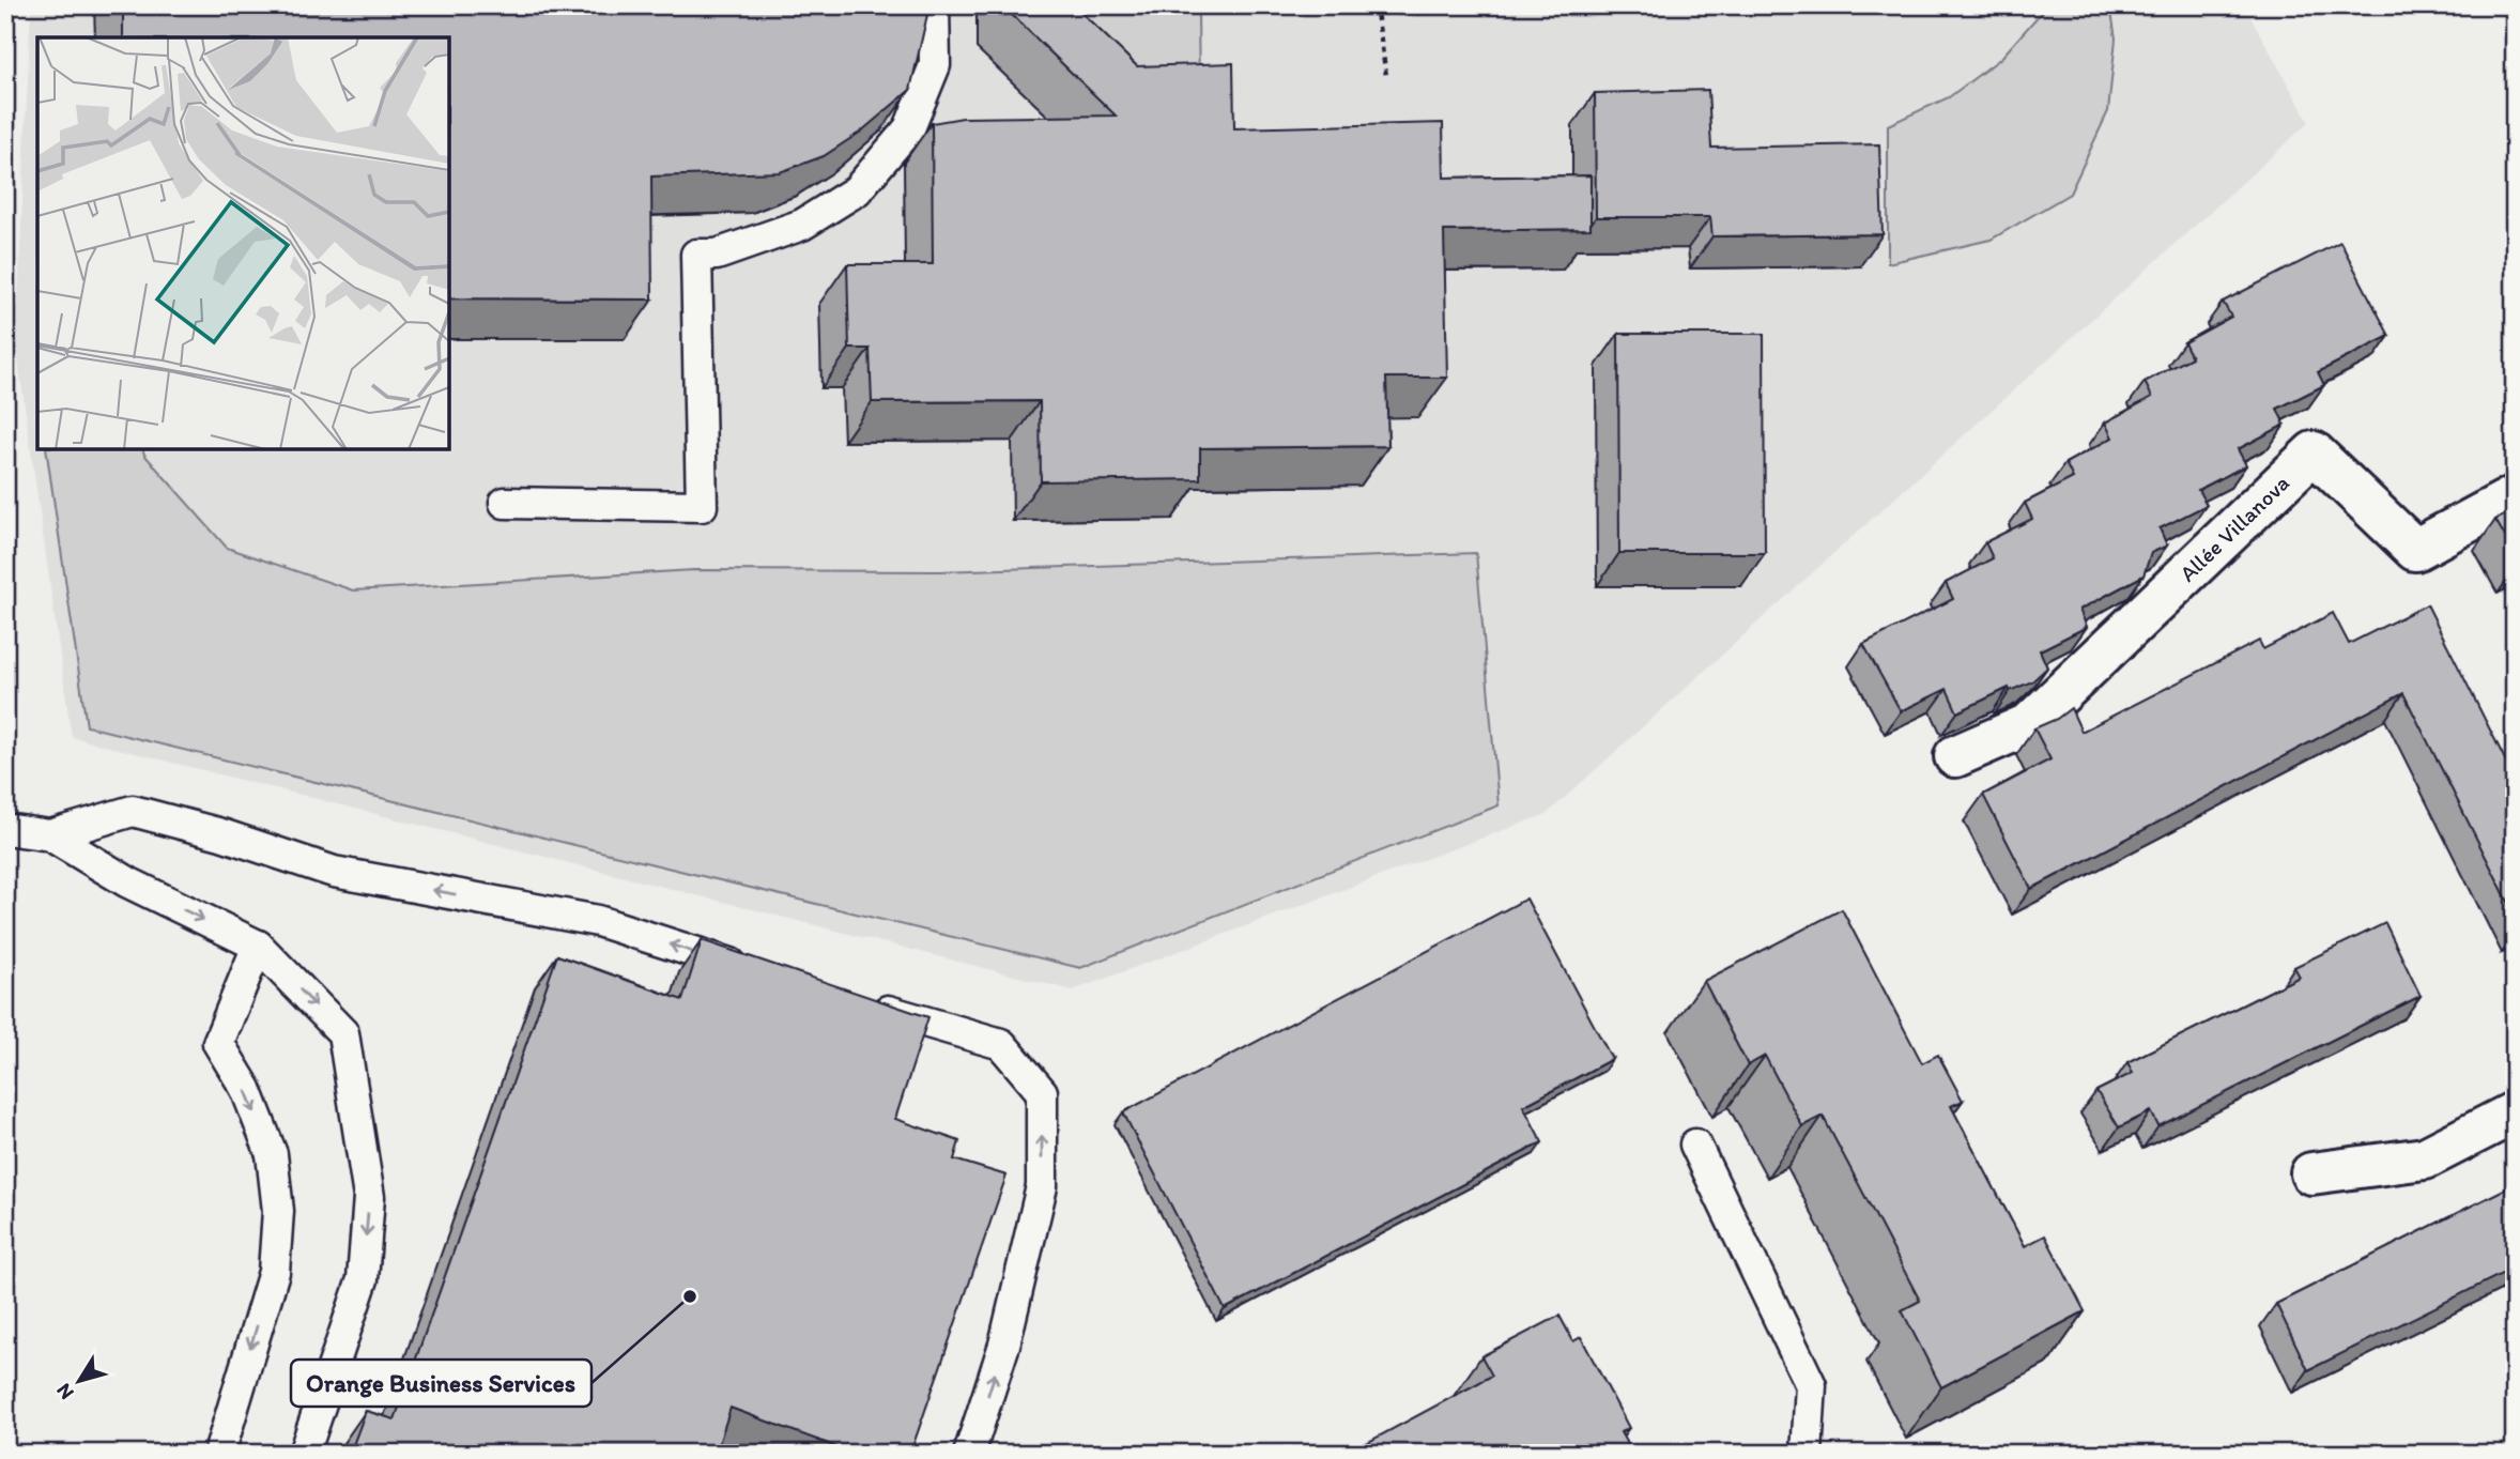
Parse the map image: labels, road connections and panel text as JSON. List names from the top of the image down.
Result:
{
  "streets": {
    "street": ["Allée Villanova"]
  },
  "places": ["Orange Business Services"],
  "north": "bottom left"
}
